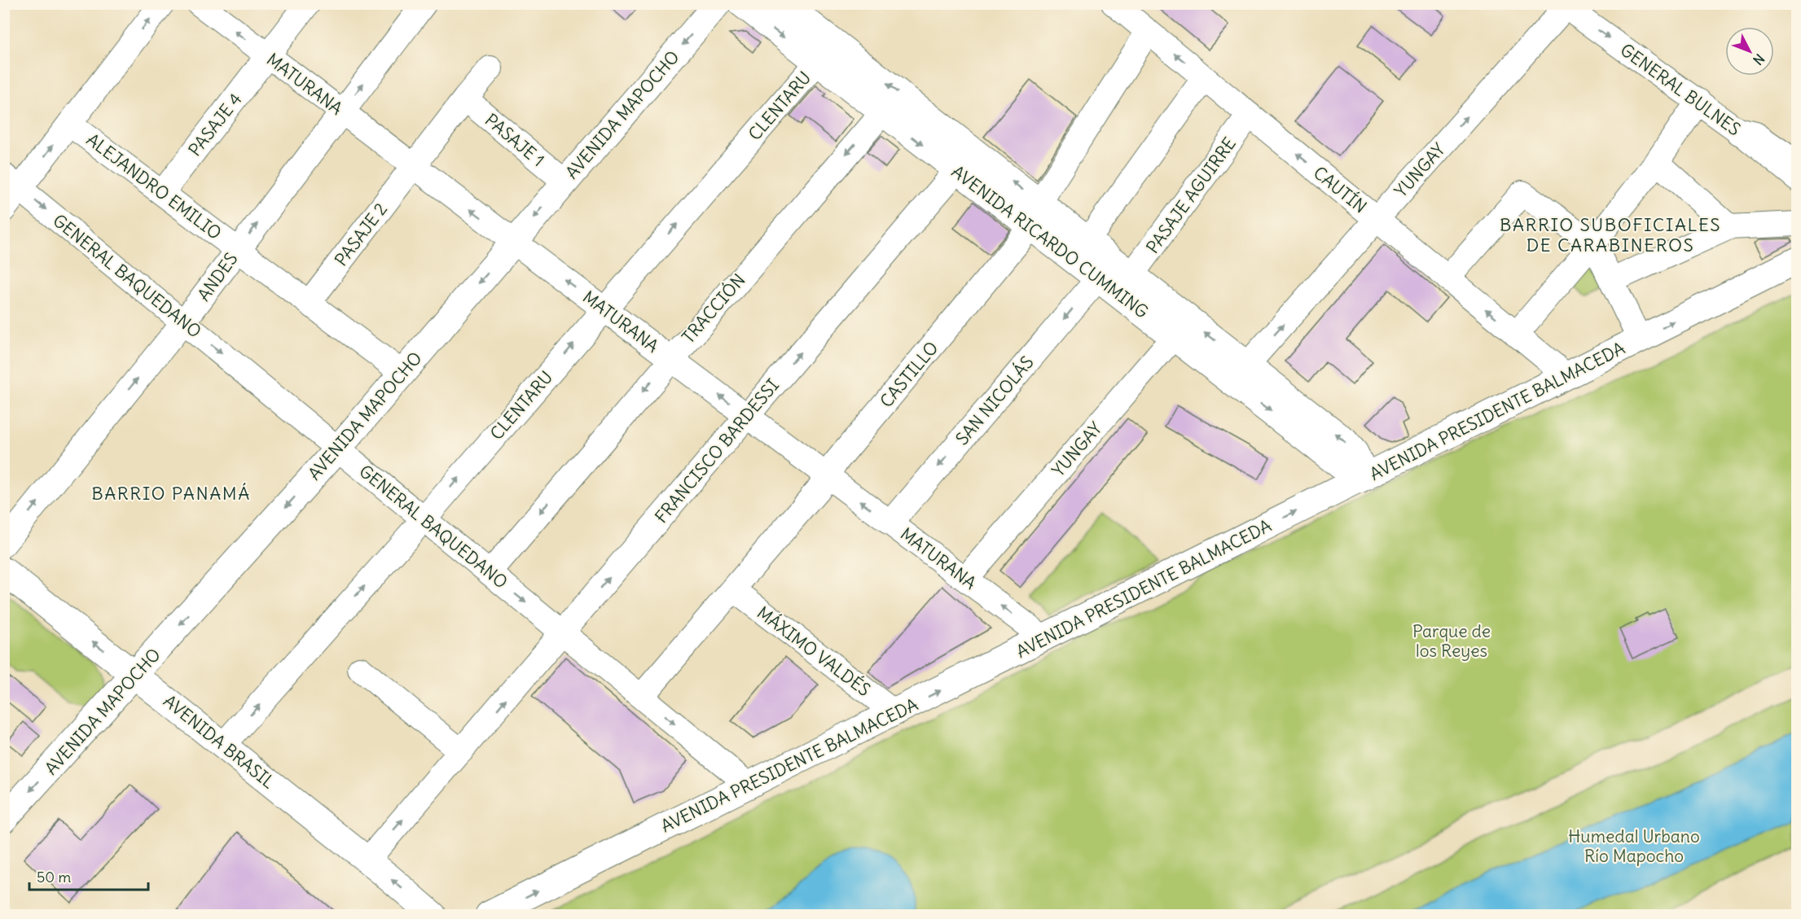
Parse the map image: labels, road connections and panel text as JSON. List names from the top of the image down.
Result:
{
  "streets": {
    "main road": [
      "AVENIDA MAPOCHO",
      "AVENIDA RICARDO CUMMING",
      "AVENIDA PRESIDENTE BALMACEDA",
      "AVENIDA BRASIL"
    ],
    "street": [
      "MATURANA",
      "GENERAL BULNES",
      "CLENTARU",
      "PASAJE 4",
      "PASAJE 1",
      "YUNGAY",
      "ALEJANDRO EMILIO",
      "CAUTÍN",
      "PASAJE AGUIRRE",
      "PASAJE 2",
      "GENERAL BAQUEDANO",
      "ANDES",
      "TRACCIÓN",
      "CASTILLO",
      "SAN NICOLÁS",
      "FRANCISCO BARDESSI",
      "MÁXIMO VALDÉS"
    ]
  },
  "crossings": [
    ["MATURANA", "CLENTARU"],
    ["MATURANA", "AVENIDA MAPOCHO"],
    ["MATURANA", "PASAJE 4"],
    ["MATURANA", "YUNGAY"],
    ["MATURANA", "PASAJE 2"],
    ["MATURANA", "ANDES"],
    ["MATURANA", "TRACCIÓN"],
    ["MATURANA", "CASTILLO"],
    ["MATURANA", "SAN NICOLÁS"],
    ["MATURANA", "AVENIDA PRESIDENTE BALMACEDA"],
    ["MATURANA", "FRANCISCO BARDESSI"],
    ["GENERAL BULNES", "YUNGAY"],
    ["CLENTARU", "AVENIDA RICARDO CUMMING"],
    ["CLENTARU", "GENERAL BAQUEDANO"],
    ["CLENTARU", "AVENIDA BRASIL"],
    ["AVENIDA MAPOCHO", "PASAJE 1"],
    ["AVENIDA MAPOCHO", "ALEJANDRO EMILIO"],
    ["AVENIDA MAPOCHO", "GENERAL BAQUEDANO"],
    ["AVENIDA MAPOCHO", "AVENIDA BRASIL"],
    ["PASAJE 4", "ALEJANDRO EMILIO"],
    ["YUNGAY", "CAUTÍN"],
    ["YUNGAY", "AVENIDA RICARDO CUMMING"],
    ["ALEJANDRO EMILIO", "PASAJE 2"],
    ["ALEJANDRO EMILIO", "ANDES"],
    ["CAUTÍN", "PASAJE AGUIRRE"],
    ["CAUTÍN", "CASTILLO"],
    ["CAUTÍN", "AVENIDA PRESIDENTE BALMACEDA"],
    ["PASAJE AGUIRRE", "AVENIDA RICARDO CUMMING"],
    ["AVENIDA RICARDO CUMMING", "TRACCIÓN"],
    ["AVENIDA RICARDO CUMMING", "CASTILLO"],
    ["AVENIDA RICARDO CUMMING", "SAN NICOLÁS"],
    ["AVENIDA RICARDO CUMMING", "AVENIDA PRESIDENTE BALMACEDA"],
    ["AVENIDA RICARDO CUMMING", "FRANCISCO BARDESSI"],
    ["GENERAL BAQUEDANO", "ANDES"],
    ["GENERAL BAQUEDANO", "TRACCIÓN"],
    ["GENERAL BAQUEDANO", "CASTILLO"],
    ["GENERAL BAQUEDANO", "AVENIDA PRESIDENTE BALMACEDA"],
    ["GENERAL BAQUEDANO", "FRANCISCO BARDESSI"],
    ["CASTILLO", "MÁXIMO VALDÉS"],
    ["AVENIDA PRESIDENTE BALMACEDA", "MÁXIMO VALDÉS"],
    ["FRANCISCO BARDESSI", "AVENIDA BRASIL"]
  ],
  "one_way": [
    "MATURANA",
    "GENERAL BULNES",
    "CLENTARU",
    "AVENIDA MAPOCHO",
    "CAUTÍN",
    "GENERAL BAQUEDANO",
    "TRACCIÓN",
    "SAN NICOLÁS",
    "AVENIDA PRESIDENTE BALMACEDA",
    "FRANCISCO BARDESSI",
    "AVENIDA BRASIL"
  ],
  "districts": ["BARRIO SUBOFICIALES DE CARABINEROS", "BARRIO PANAMÁ"],
  "parks": ["Parque de los Reyes", "Humedal Urbano Río Mapocho"],
  "scale_bar": "50 m",
  "north": "bottom right"
}
